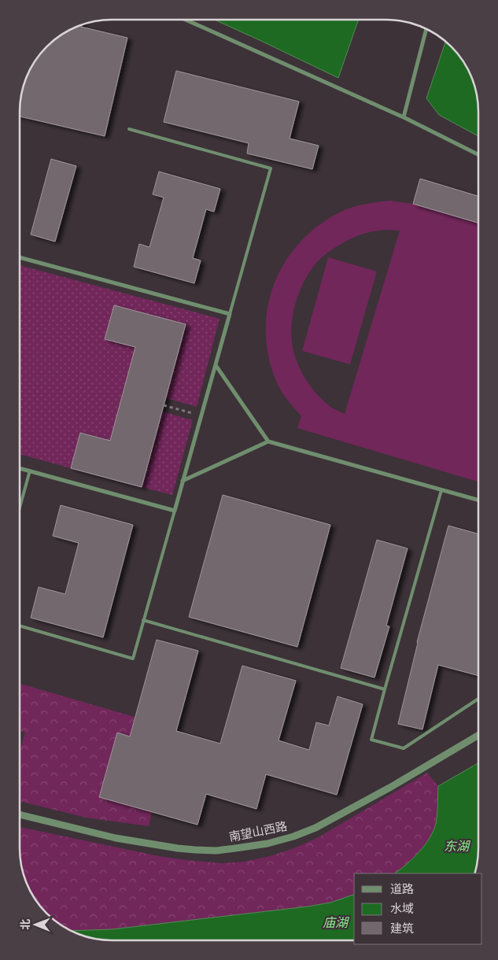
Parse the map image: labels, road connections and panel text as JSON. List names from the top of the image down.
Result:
{
  "streets": {
    "street": ["南望山西路"]
  },
  "water": ["东湖", "庙湖"],
  "legend": ["道路", "水域", "建筑"],
  "north": "left"
}
